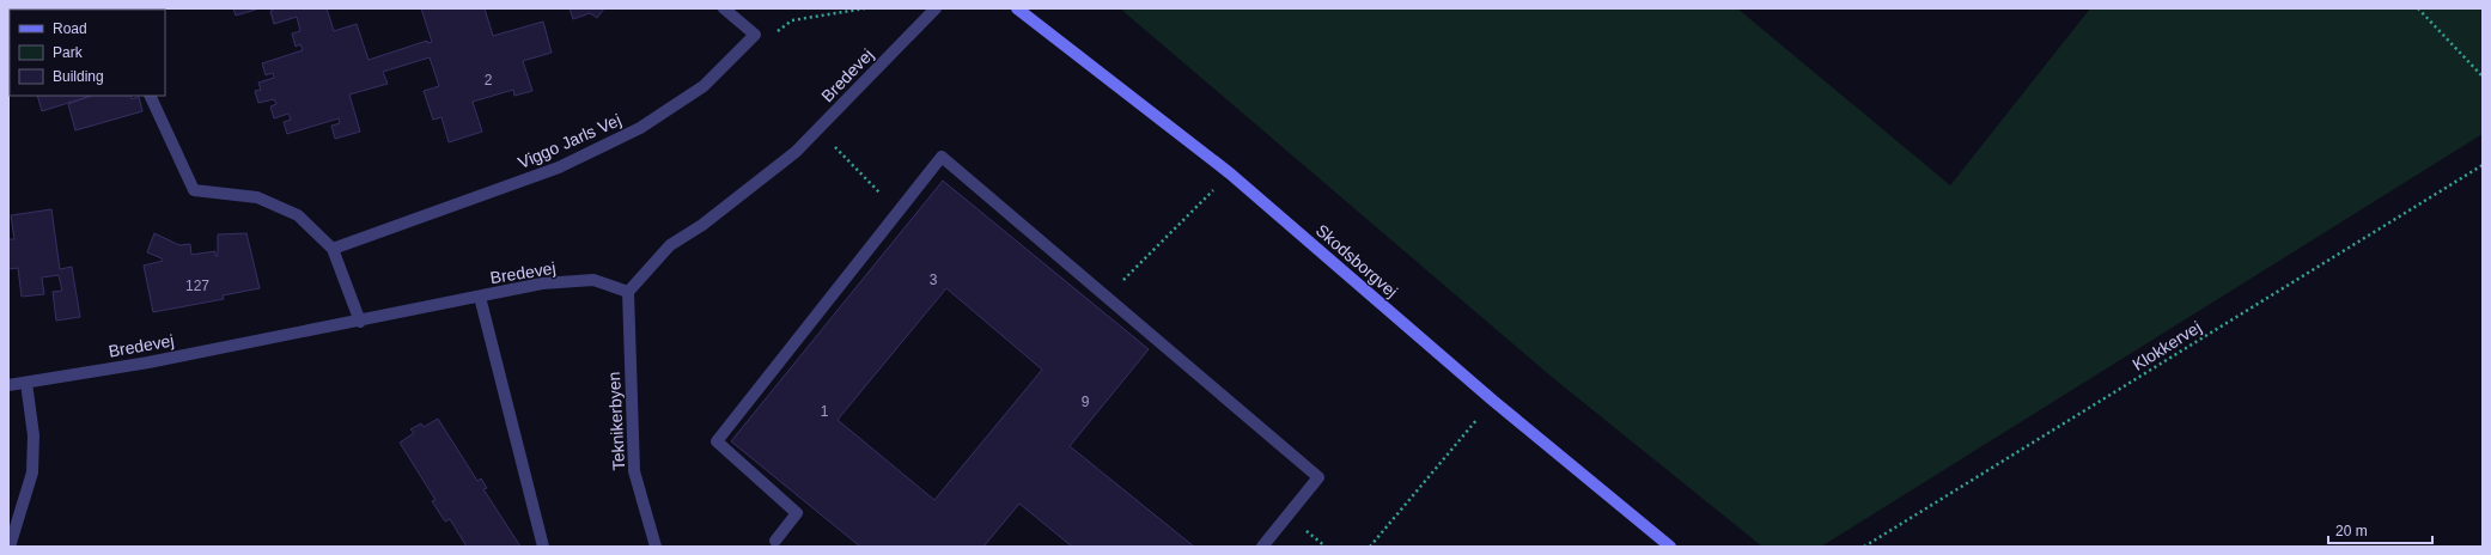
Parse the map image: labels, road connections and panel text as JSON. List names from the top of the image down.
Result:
{
  "streets": {
    "street": [
      "Bredevej",
      "Viggo Jarls Vej",
      "Skodsborgvej",
      "Teknikerbyen"
    ],
    "path": ["Klokkervej"]
  },
  "crossings": [
    ["Bredevej", "Teknikerbyen"]
  ],
  "house_numbers": [
    "2",
    "3",
    "127",
    "9",
    "1"
  ],
  "legend": ["Road", "Park", "Building"],
  "scale_bar": "20 m"
}
